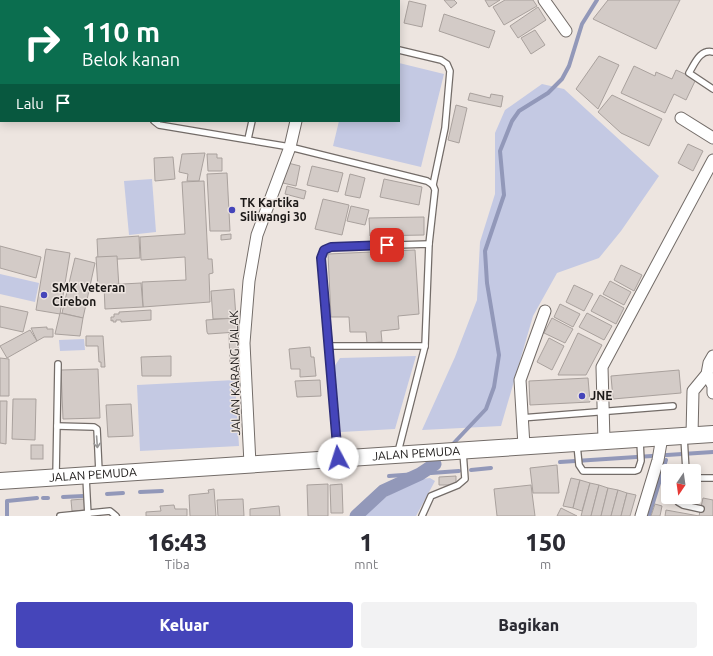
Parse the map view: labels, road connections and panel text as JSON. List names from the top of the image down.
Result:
{
  "streets": {
    "street": ["JALAN KARANG JALAK", "JALAN PEMUDA"]
  },
  "crossings": [
    ["JALAN KARANG JALAK", "JALAN PEMUDA"]
  ],
  "places": ["TK Kartika Siliwangi 30", "SMK Veteran Cirebon", "JNE"],
  "north": "bottom",
  "page": {
    "turn": ["110 m", "Belok kanan"],
    "then": "Lalu",
    "eta": [
      "16:43",
      "Tiba",
      "1",
      "mnt",
      "150",
      "m"
    ],
    "buttons": ["Keluar", "Bagikan"]
  }
}
